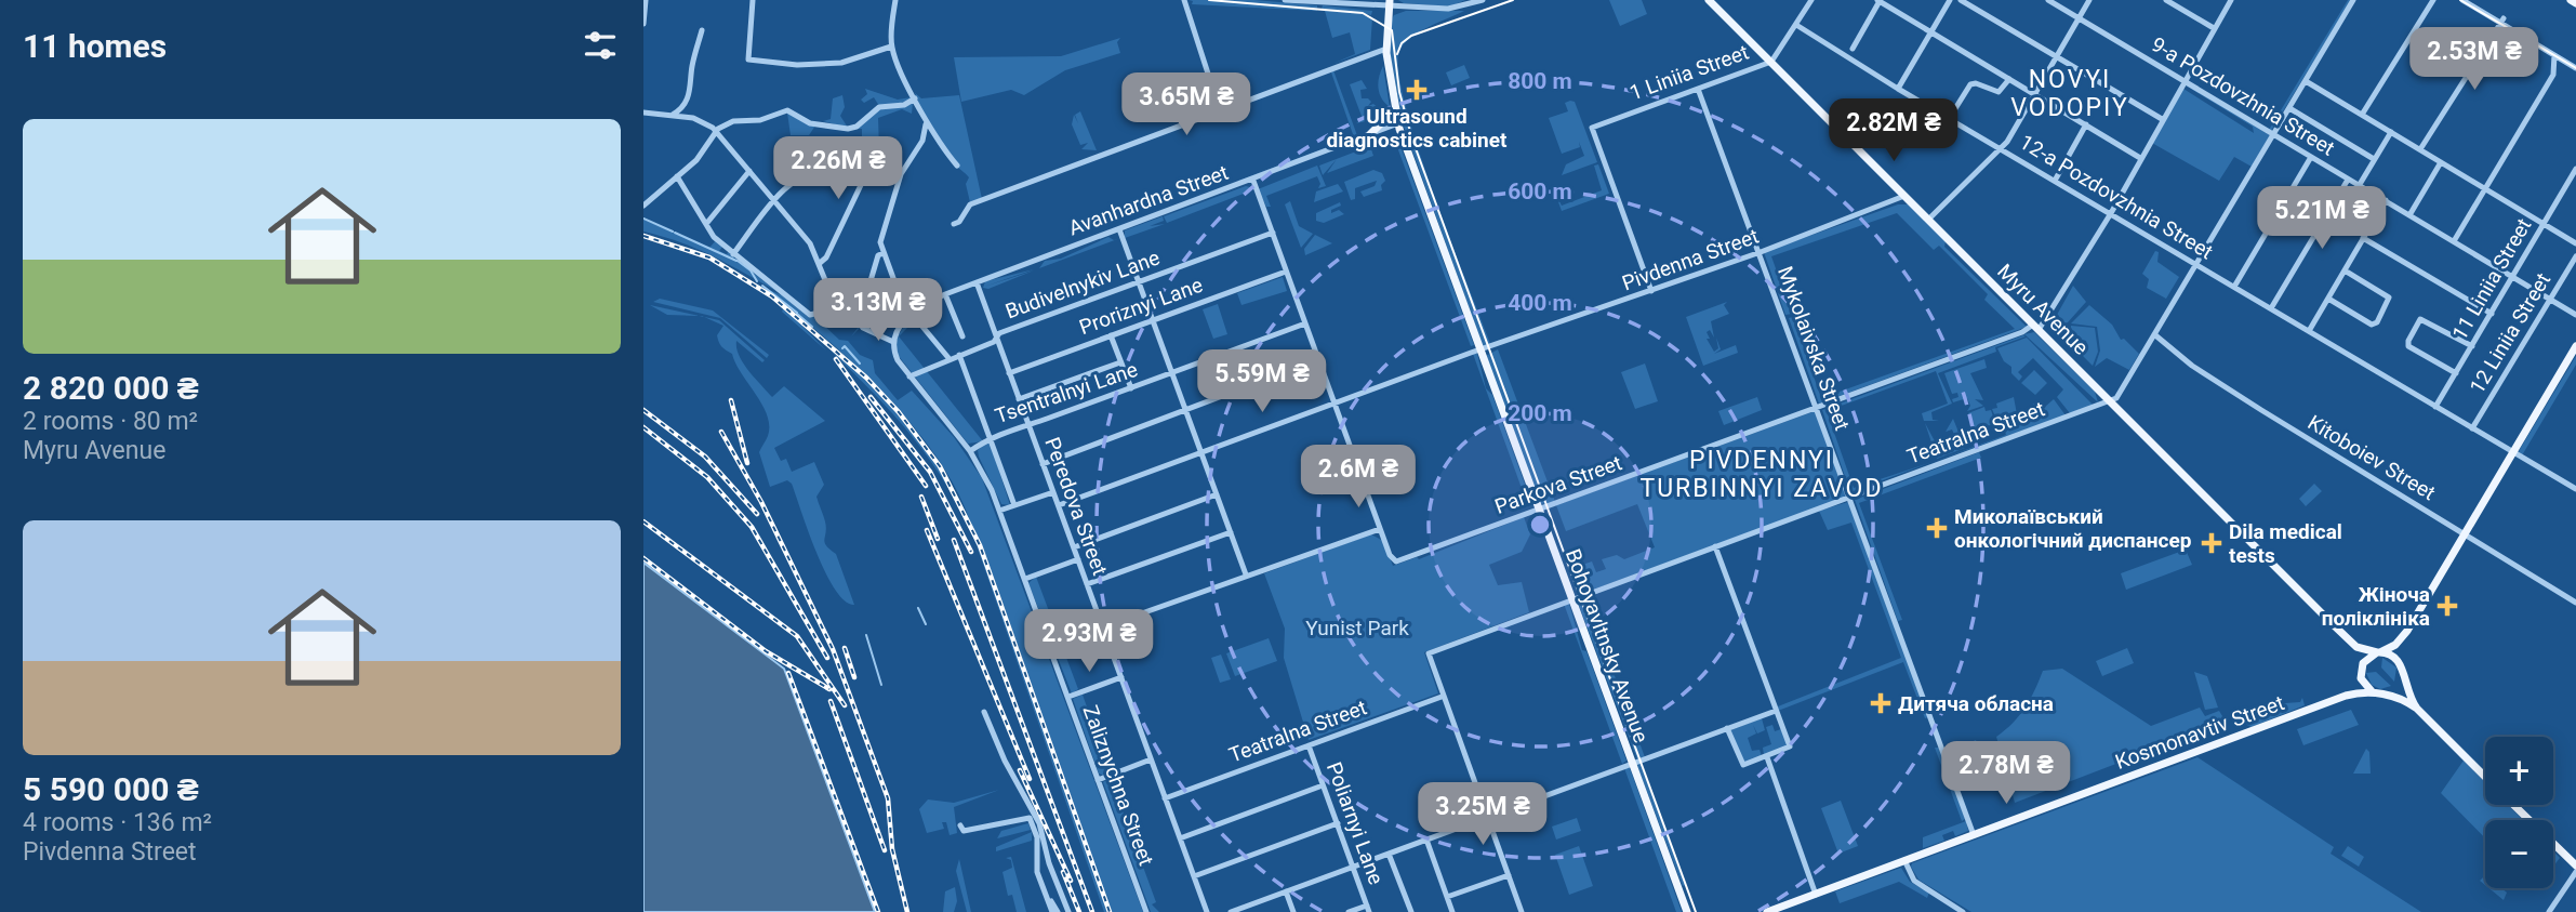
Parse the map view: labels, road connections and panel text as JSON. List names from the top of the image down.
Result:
{
  "streets": {
    "main road": ["Myru Avenue", "Bohoyavltnsky Avenue", "Kosmonavtiv Street"],
    "street": [
      "1 Liniia Street",
      "9-a Pozdovzhnia Street",
      "12-a Pozdovzhnia Street",
      "Avanhardna Street",
      "Pivdenna Street",
      "11 Liniia Street",
      "Budivelnykiv Lane",
      "Proriznyi Lane",
      "12 Liniia Street",
      "Mykolaivska Street",
      "Tsentralnyi Lane",
      "Teatralna Street",
      "Kitoboiev Street",
      "Parkova Street",
      "Peredova Street",
      "Zaliznychna Street",
      "Poliarnyi Lane"
    ]
  },
  "crossings": [
    ["1 Liniia Street", "12-a Pozdovzhnia Street"],
    ["1 Liniia Street", "Pivdenna Street"],
    ["1 Liniia Street", "Myru Avenue"],
    ["1 Liniia Street", "Mykolaivska Street"],
    ["9-a Pozdovzhnia Street", "11 Liniia Street"],
    ["9-a Pozdovzhnia Street", "12 Liniia Street"],
    ["12-a Pozdovzhnia Street", "11 Liniia Street"],
    ["12-a Pozdovzhnia Street", "12 Liniia Street"],
    ["Avanhardna Street", "Peredova Street"],
    ["Avanhardna Street", "Bohoyavltnsky Avenue"],
    ["Pivdenna Street", "Myru Avenue"],
    ["Pivdenna Street", "Mykolaivska Street"],
    ["Pivdenna Street", "Peredova Street"],
    ["Pivdenna Street", "Bohoyavltnsky Avenue"],
    ["Budivelnykiv Lane", "Peredova Street"],
    ["Budivelnykiv Lane", "Zaliznychna Street"],
    ["Proriznyi Lane", "Peredova Street"],
    ["Myru Avenue", "Teatralna Street"],
    ["Myru Avenue", "Parkova Street"],
    ["Myru Avenue", "Kosmonavtiv Street"],
    ["Mykolaivska Street", "Teatralna Street"],
    ["Mykolaivska Street", "Parkova Street"],
    ["Mykolaivska Street", "Kosmonavtiv Street"],
    ["Tsentralnyi Lane", "Peredova Street"],
    ["Tsentralnyi Lane", "Zaliznychna Street"],
    ["Teatralna Street", "Peredova Street"],
    ["Teatralna Street", "Bohoyavltnsky Avenue"],
    ["Teatralna Street", "Poliarnyi Lane"],
    ["Parkova Street", "Bohoyavltnsky Avenue"]
  ],
  "districts": ["NOVYI VODOPIY", "PIVDENNYI TURBINNYI ZAVOD"],
  "parks": ["Yunist Park"],
  "places": {
    "health": [
      "Ultrasound diagnostics cabinet",
      "Миколаївський онкологічний диспансер",
      "Dila medical tests",
      "Жіноча поліклініка",
      "Дитяча обласна"
    ]
  },
  "page": {
    "heading": "11 homes",
    "price": [
      "2.53M ₴",
      "3.65M ₴",
      "2.82M ₴",
      "2.26M ₴",
      "5.21M ₴",
      "3.13M ₴",
      "5.59M ₴",
      "2.6M ₴",
      "2.93M ₴",
      "2.78M ₴",
      "3.25M ₴"
    ],
    "list": [
      {
        "name": "2 820 000 ₴",
        "note": "2 rooms · 80 m² · Myru Avenue"
      },
      {
        "name": "5 590 000 ₴",
        "note": "4 rooms · 136 m² · Pivdenna Street"
      }
    ],
    "map_buttons": ["+", "−"]
  },
  "rings": [
    "800 m",
    "600 m",
    "400 m",
    "200 m"
  ]
}
